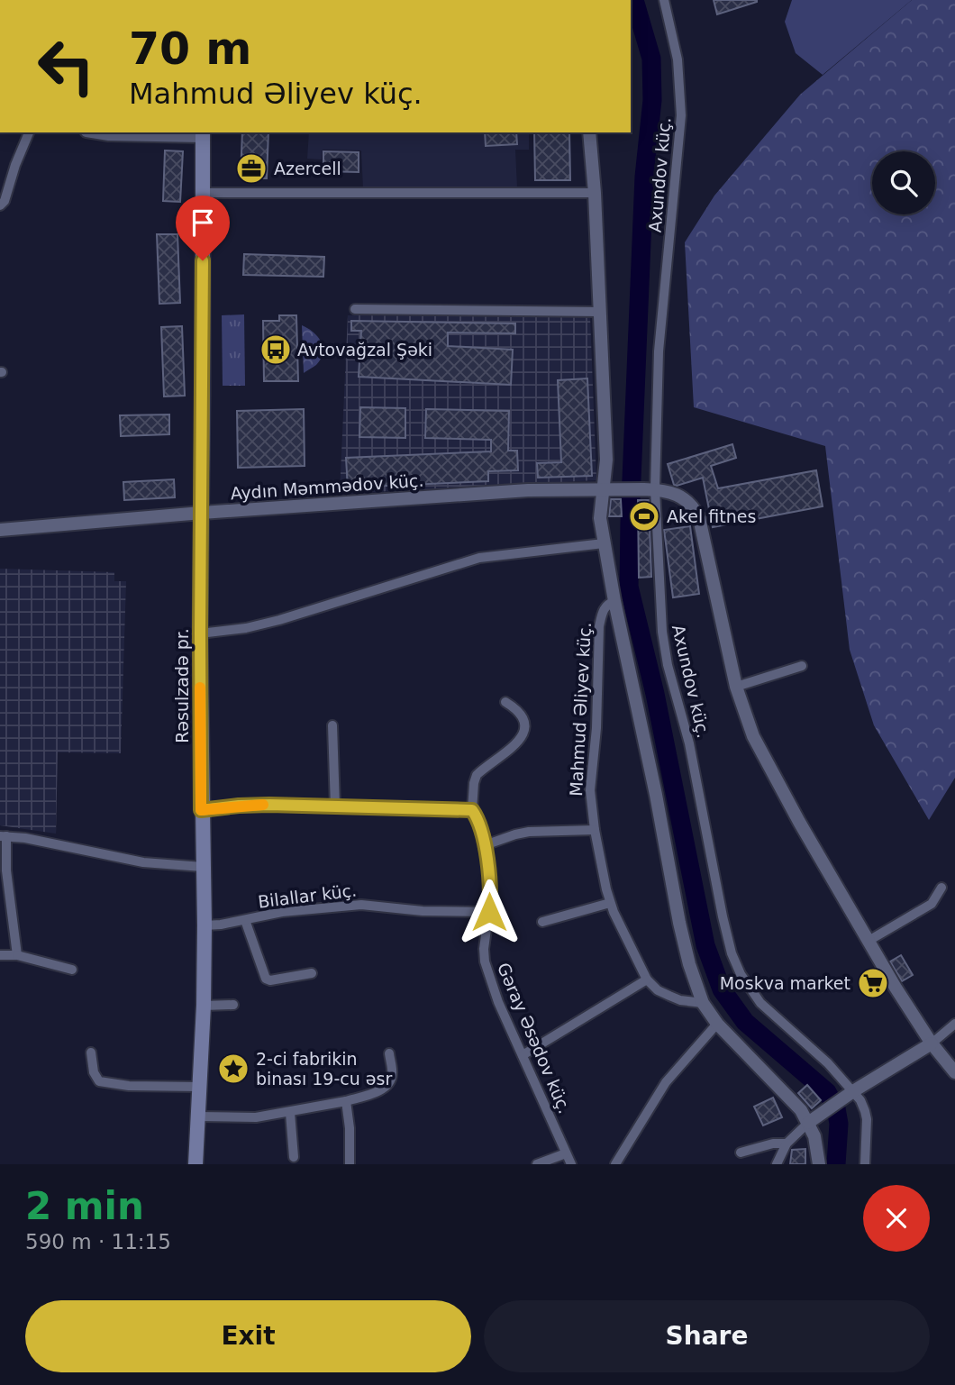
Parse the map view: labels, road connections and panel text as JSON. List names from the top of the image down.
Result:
{
  "streets": {
    "main road": ["Rəsulzadə pr."],
    "street": [
      "Axundov küç.",
      "Aydın Məmmədov küç.",
      "Mahmud Əliyev küç.",
      "Bilallar küç.",
      "Gəray Əsədov küç."
    ]
  },
  "crossings": [
    ["Axundov küç.", "Aydın Məmmədov küç."],
    ["Aydın Məmmədov küç.", "Rəsulzadə pr."],
    ["Rəsulzadə pr.", "Bilallar küç."],
    ["Bilallar küç.", "Gəray Əsədov küç."]
  ],
  "places": {
    "office": ["Azercell"],
    "bus stop": ["Avtovağzal Şəki"],
    "sports": ["Akel fitnes"],
    "supermarket": ["Moskva market"],
    "place": ["2-ci fabrikin binası 19-cu əsr"]
  },
  "page": {
    "turn": ["70 m", "Mahmud Əliyev küç."],
    "heading": ["2 min", "590 m · 11:15"],
    "buttons": ["Exit", "Share"]
  }
}
